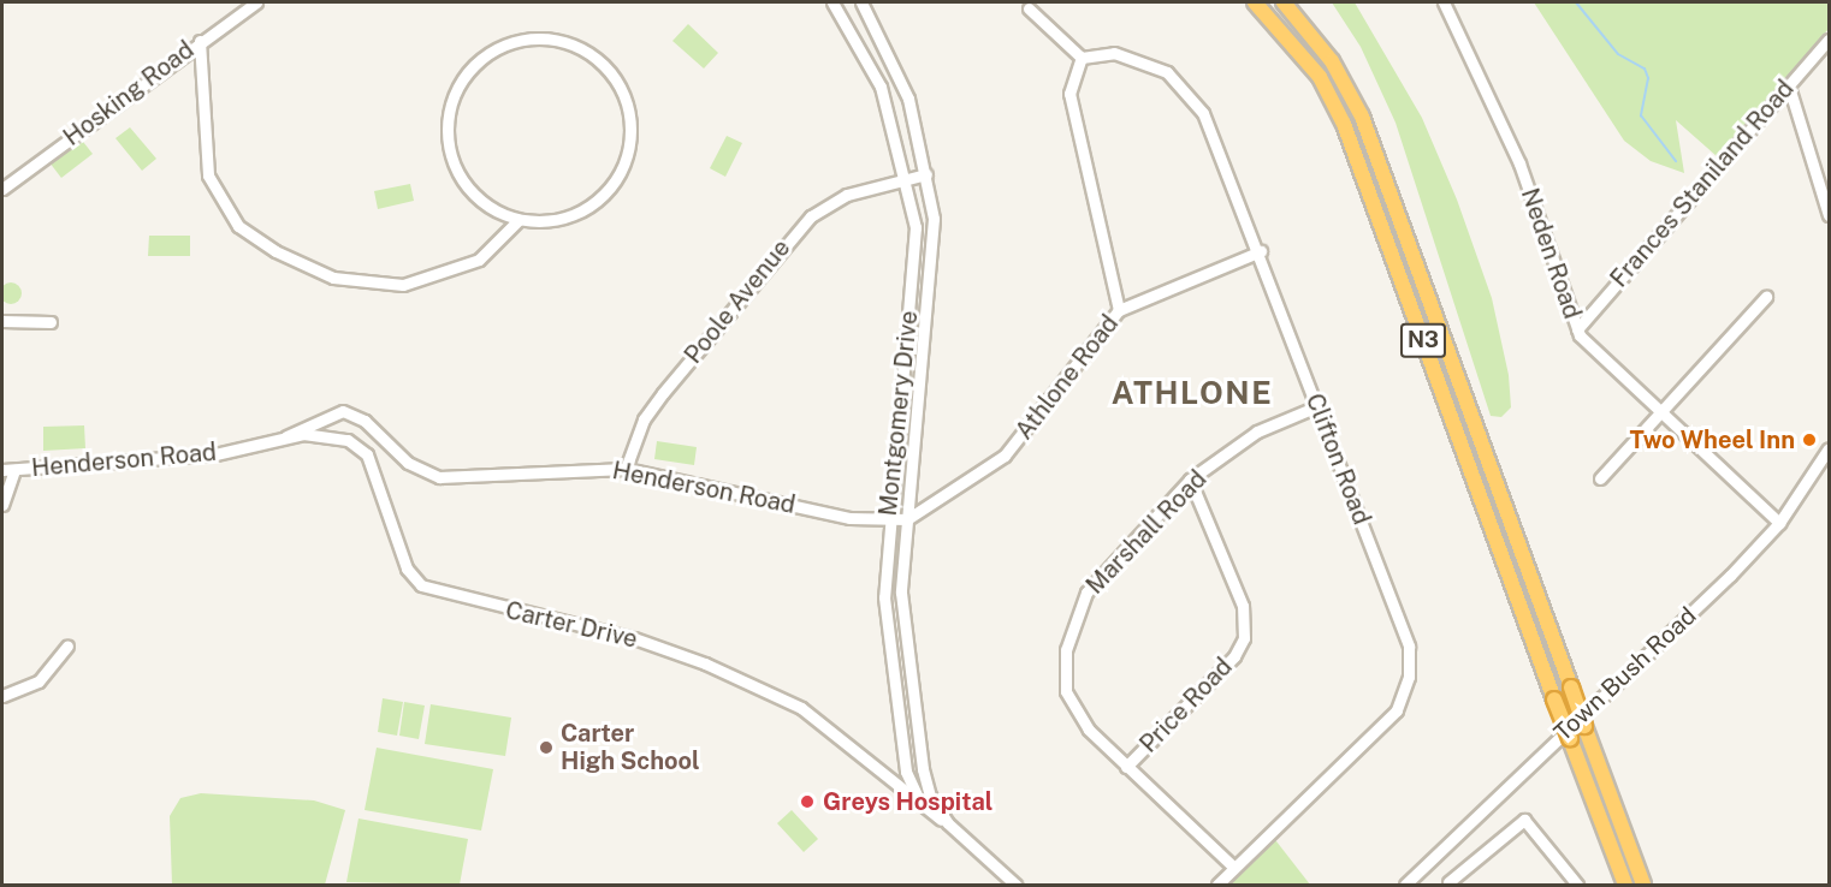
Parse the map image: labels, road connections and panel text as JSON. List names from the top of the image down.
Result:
{
  "streets": {
    "highway": ["N3"],
    "street": [
      "Hosking Road",
      "Frances Staniland Road",
      "Neden Road",
      "Poole Avenue",
      "Athlone Road",
      "Montgomery Drive",
      "Clifton Road",
      "Henderson Road",
      "Marshall Road",
      "Carter Drive",
      "Town Bush Road",
      "Price Road"
    ]
  },
  "crossings": [
    ["Frances Staniland Road", "Neden Road"],
    ["Neden Road", "Town Bush Road"],
    ["Poole Avenue", "Montgomery Drive"],
    ["Poole Avenue", "Henderson Road"],
    ["Athlone Road", "Montgomery Drive"],
    ["Athlone Road", "Clifton Road"],
    ["Athlone Road", "Henderson Road"],
    ["Montgomery Drive", "Henderson Road"],
    ["Montgomery Drive", "Carter Drive"],
    ["Clifton Road", "Marshall Road"],
    ["Henderson Road", "Carter Drive"],
    ["Marshall Road", "Price Road"]
  ],
  "districts": ["ATHLONE"],
  "places": ["Two Wheel Inn", "Carter High School", "Greys Hospital"]
}
